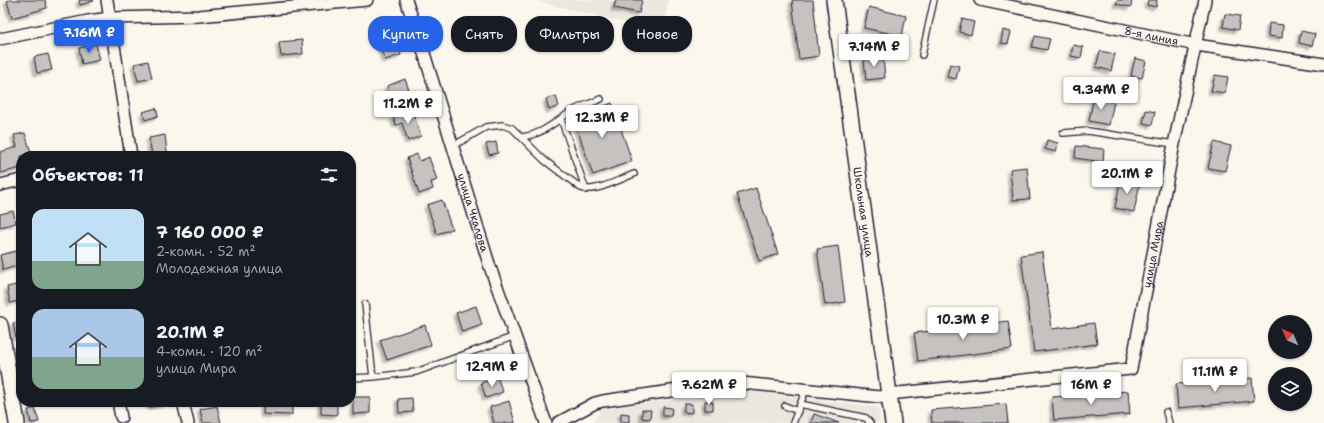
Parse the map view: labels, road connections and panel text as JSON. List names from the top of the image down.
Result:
{
  "streets": {
    "street": [
      "8-я линия",
      "Школьная улица",
      "улица Чкалова",
      "улица Мира"
    ]
  },
  "crossings": [
    ["8-я линия", "улица Мира"],
    ["Школьная улица", "улица Мира"]
  ],
  "north": "top left",
  "page": {
    "chip": [
      "Купить",
      "Снять",
      "Фильтры",
      "Новое"
    ],
    "price": [
      "7.16M ₽",
      "7.14M ₽",
      "9.34M ₽",
      "11.2M ₽",
      "12.3M ₽",
      "20.1M ₽",
      "10.3M ₽",
      "12.9M ₽",
      "11.1M ₽",
      "7.62M ₽",
      "16M ₽"
    ],
    "heading": "Объектов: 11",
    "list": [
      {
        "name": "7 160 000 ₽",
        "note": "2-комн. · 52 m² · Молодежная улица"
      },
      {
        "name": "20.1M ₽",
        "note": "4-комн. · 120 m² · улица Мира"
      }
    ]
  }
}
